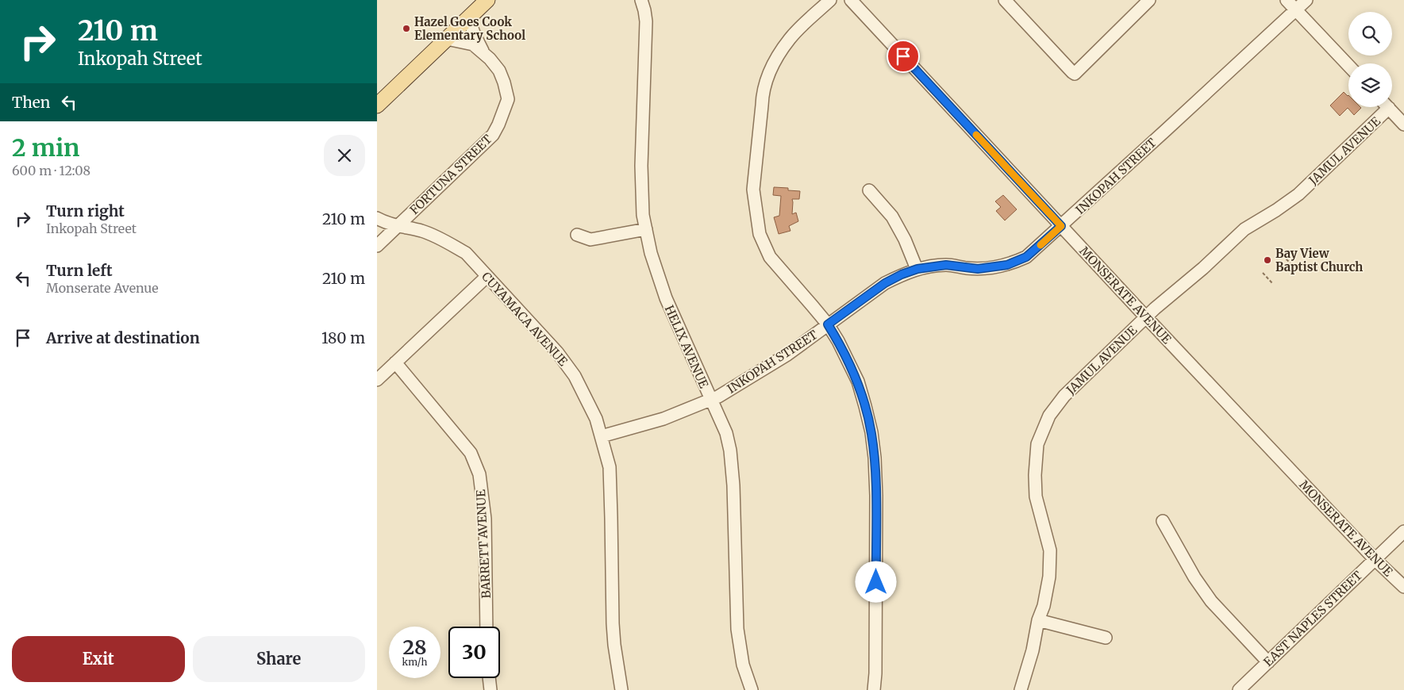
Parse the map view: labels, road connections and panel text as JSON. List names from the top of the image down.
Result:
{
  "streets": {
    "street": [
      "JAMUL AVENUE",
      "FORTUNA STREET",
      "INKOPAH STREET",
      "MONSERATE AVENUE",
      "CUYAMACA AVENUE",
      "HELIX AVENUE",
      "BARRETT AVENUE",
      "EAST NAPLES STREET"
    ]
  },
  "crossings": [
    ["JAMUL AVENUE", "MONSERATE AVENUE"],
    ["FORTUNA STREET", "CUYAMACA AVENUE"],
    ["INKOPAH STREET", "MONSERATE AVENUE"],
    ["INKOPAH STREET", "CUYAMACA AVENUE"],
    ["INKOPAH STREET", "HELIX AVENUE"],
    ["MONSERATE AVENUE", "EAST NAPLES STREET"]
  ],
  "places": ["Hazel Goes Cook Elementary School", "Bay View Baptist Church"],
  "page": {
    "turn": ["210 m", "Inkopah Street"],
    "then": "Then",
    "heading": ["2 min", "600 m · 12:08"],
    "list": [
      {
        "name": "Turn right",
        "note": "Inkopah Street",
        "value": "210 m"
      },
      {
        "name": "Turn left",
        "note": "Monserate Avenue",
        "value": "210 m"
      },
      {
        "name": "Arrive at destination",
        "value": "180 m"
      }
    ],
    "speed": "28 km/h",
    "limit": "30",
    "buttons": ["Exit", "Share"]
  }
}
